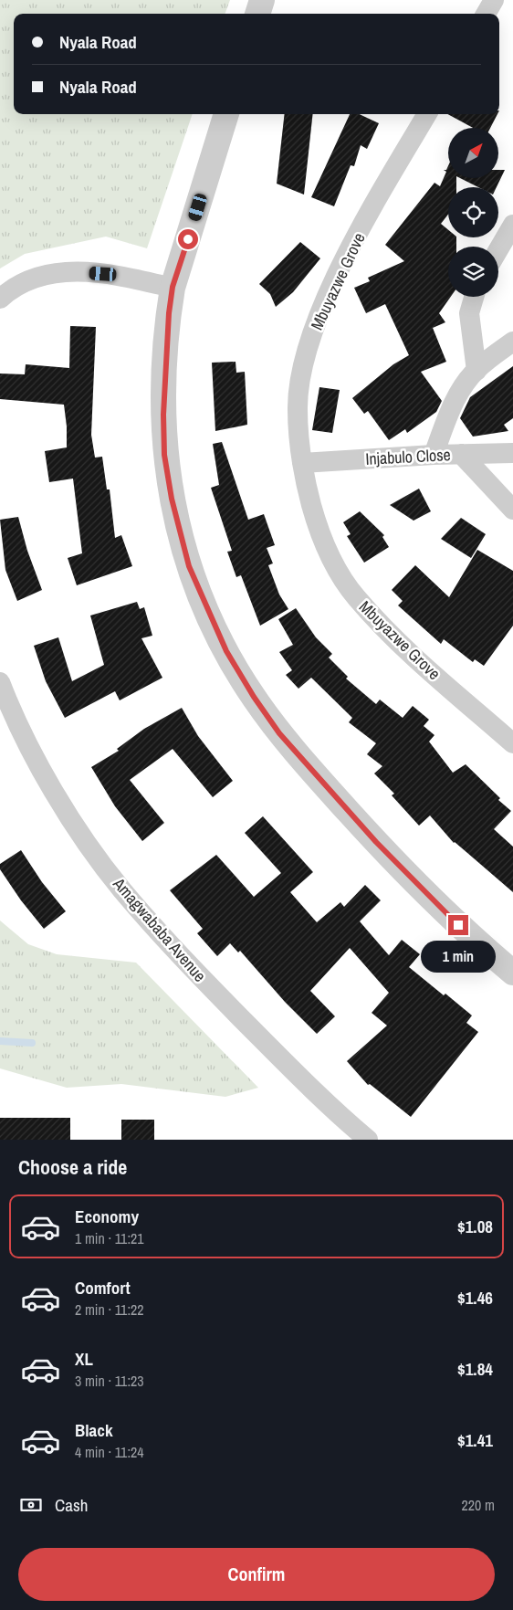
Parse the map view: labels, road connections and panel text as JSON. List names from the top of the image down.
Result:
{
  "streets": {
    "street": ["Mbuyazwe Grove", "Injabulo Close", "Amagwababa Avenue"]
  },
  "crossings": [
    ["Mbuyazwe Grove", "Injabulo Close"]
  ],
  "north": "top right",
  "page": {
    "banner": ["Nyala Road", "Nyala Road"],
    "bubble": "1 min",
    "heading": "Choose a ride",
    "list": [
      {
        "name": "Economy",
        "note": "1 min · 11:21",
        "value": "$1.08"
      },
      {
        "name": "Comfort",
        "note": "2 min · 11:22",
        "value": "$1.46"
      },
      {
        "name": "XL",
        "note": "3 min · 11:23",
        "value": "$1.84"
      },
      {
        "name": "Black",
        "note": "4 min · 11:24",
        "value": "$1.41"
      }
    ],
    "pay": ["Cash", "220 m"],
    "buttons": "Confirm"
  }
}
